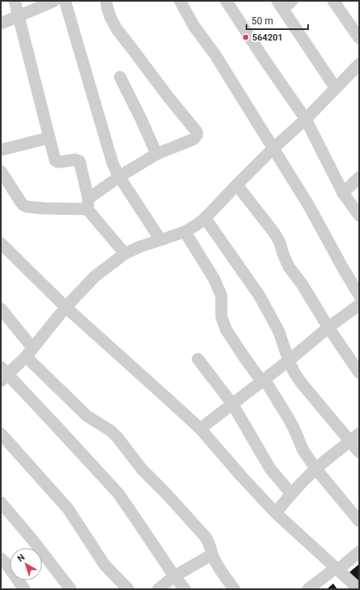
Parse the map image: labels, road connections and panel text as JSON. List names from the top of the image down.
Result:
{
  "places": ["564201"],
  "scale_bar": "50 m",
  "north": "top left"
}
